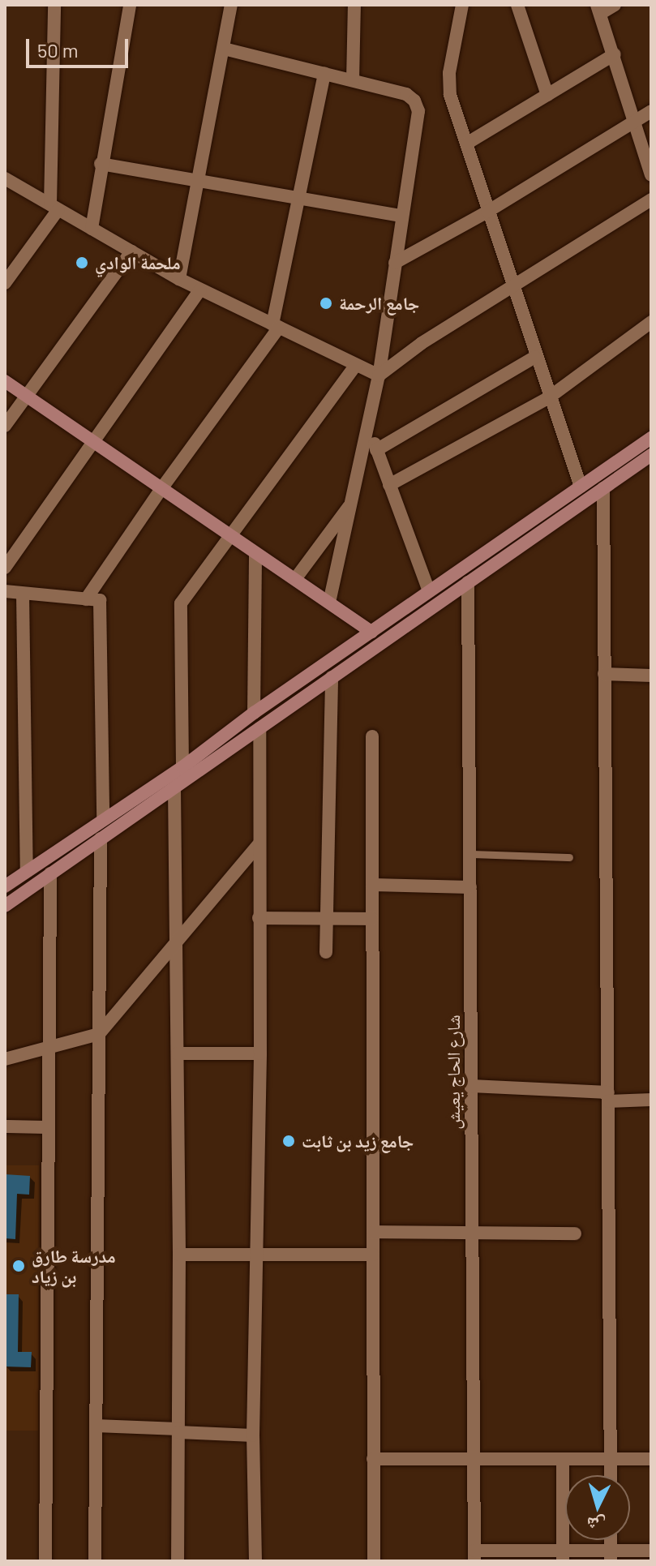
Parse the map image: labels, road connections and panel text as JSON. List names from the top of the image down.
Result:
{
  "streets": {
    "street": ["شارع الحاج يعيش"]
  },
  "places": [
    "ملحمة الوادي",
    "جامع الرحمة",
    "جامع زيد بن ثابت",
    "مدرسة طارق بن زياد"
  ],
  "scale_bar": "50 m",
  "north": "bottom"
}
